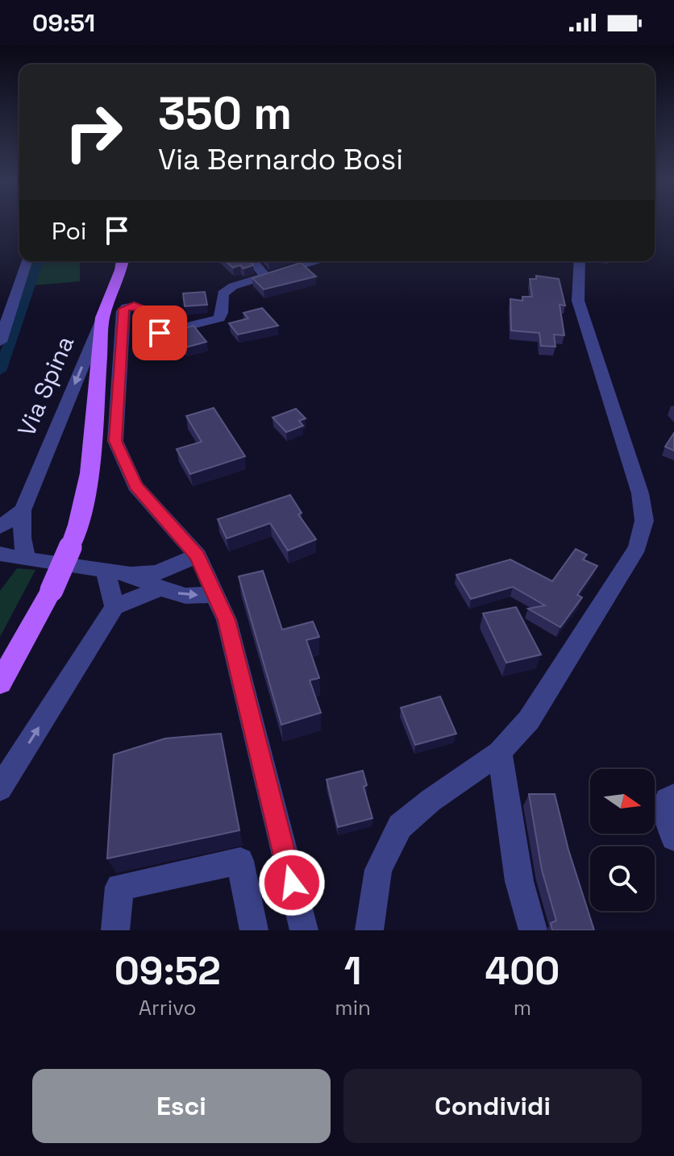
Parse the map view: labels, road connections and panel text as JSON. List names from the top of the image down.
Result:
{
  "streets": {
    "street": ["Via Spina"]
  },
  "one_way": ["Via Spina"],
  "north": "right",
  "page": {
    "status": "09:51",
    "turn": ["350 m", "Via Bernardo Bosi"],
    "then": "Poi",
    "eta": [
      "09:52",
      "Arrivo",
      "1",
      "min",
      "400",
      "m"
    ],
    "buttons": ["Esci", "Condividi"]
  }
}
